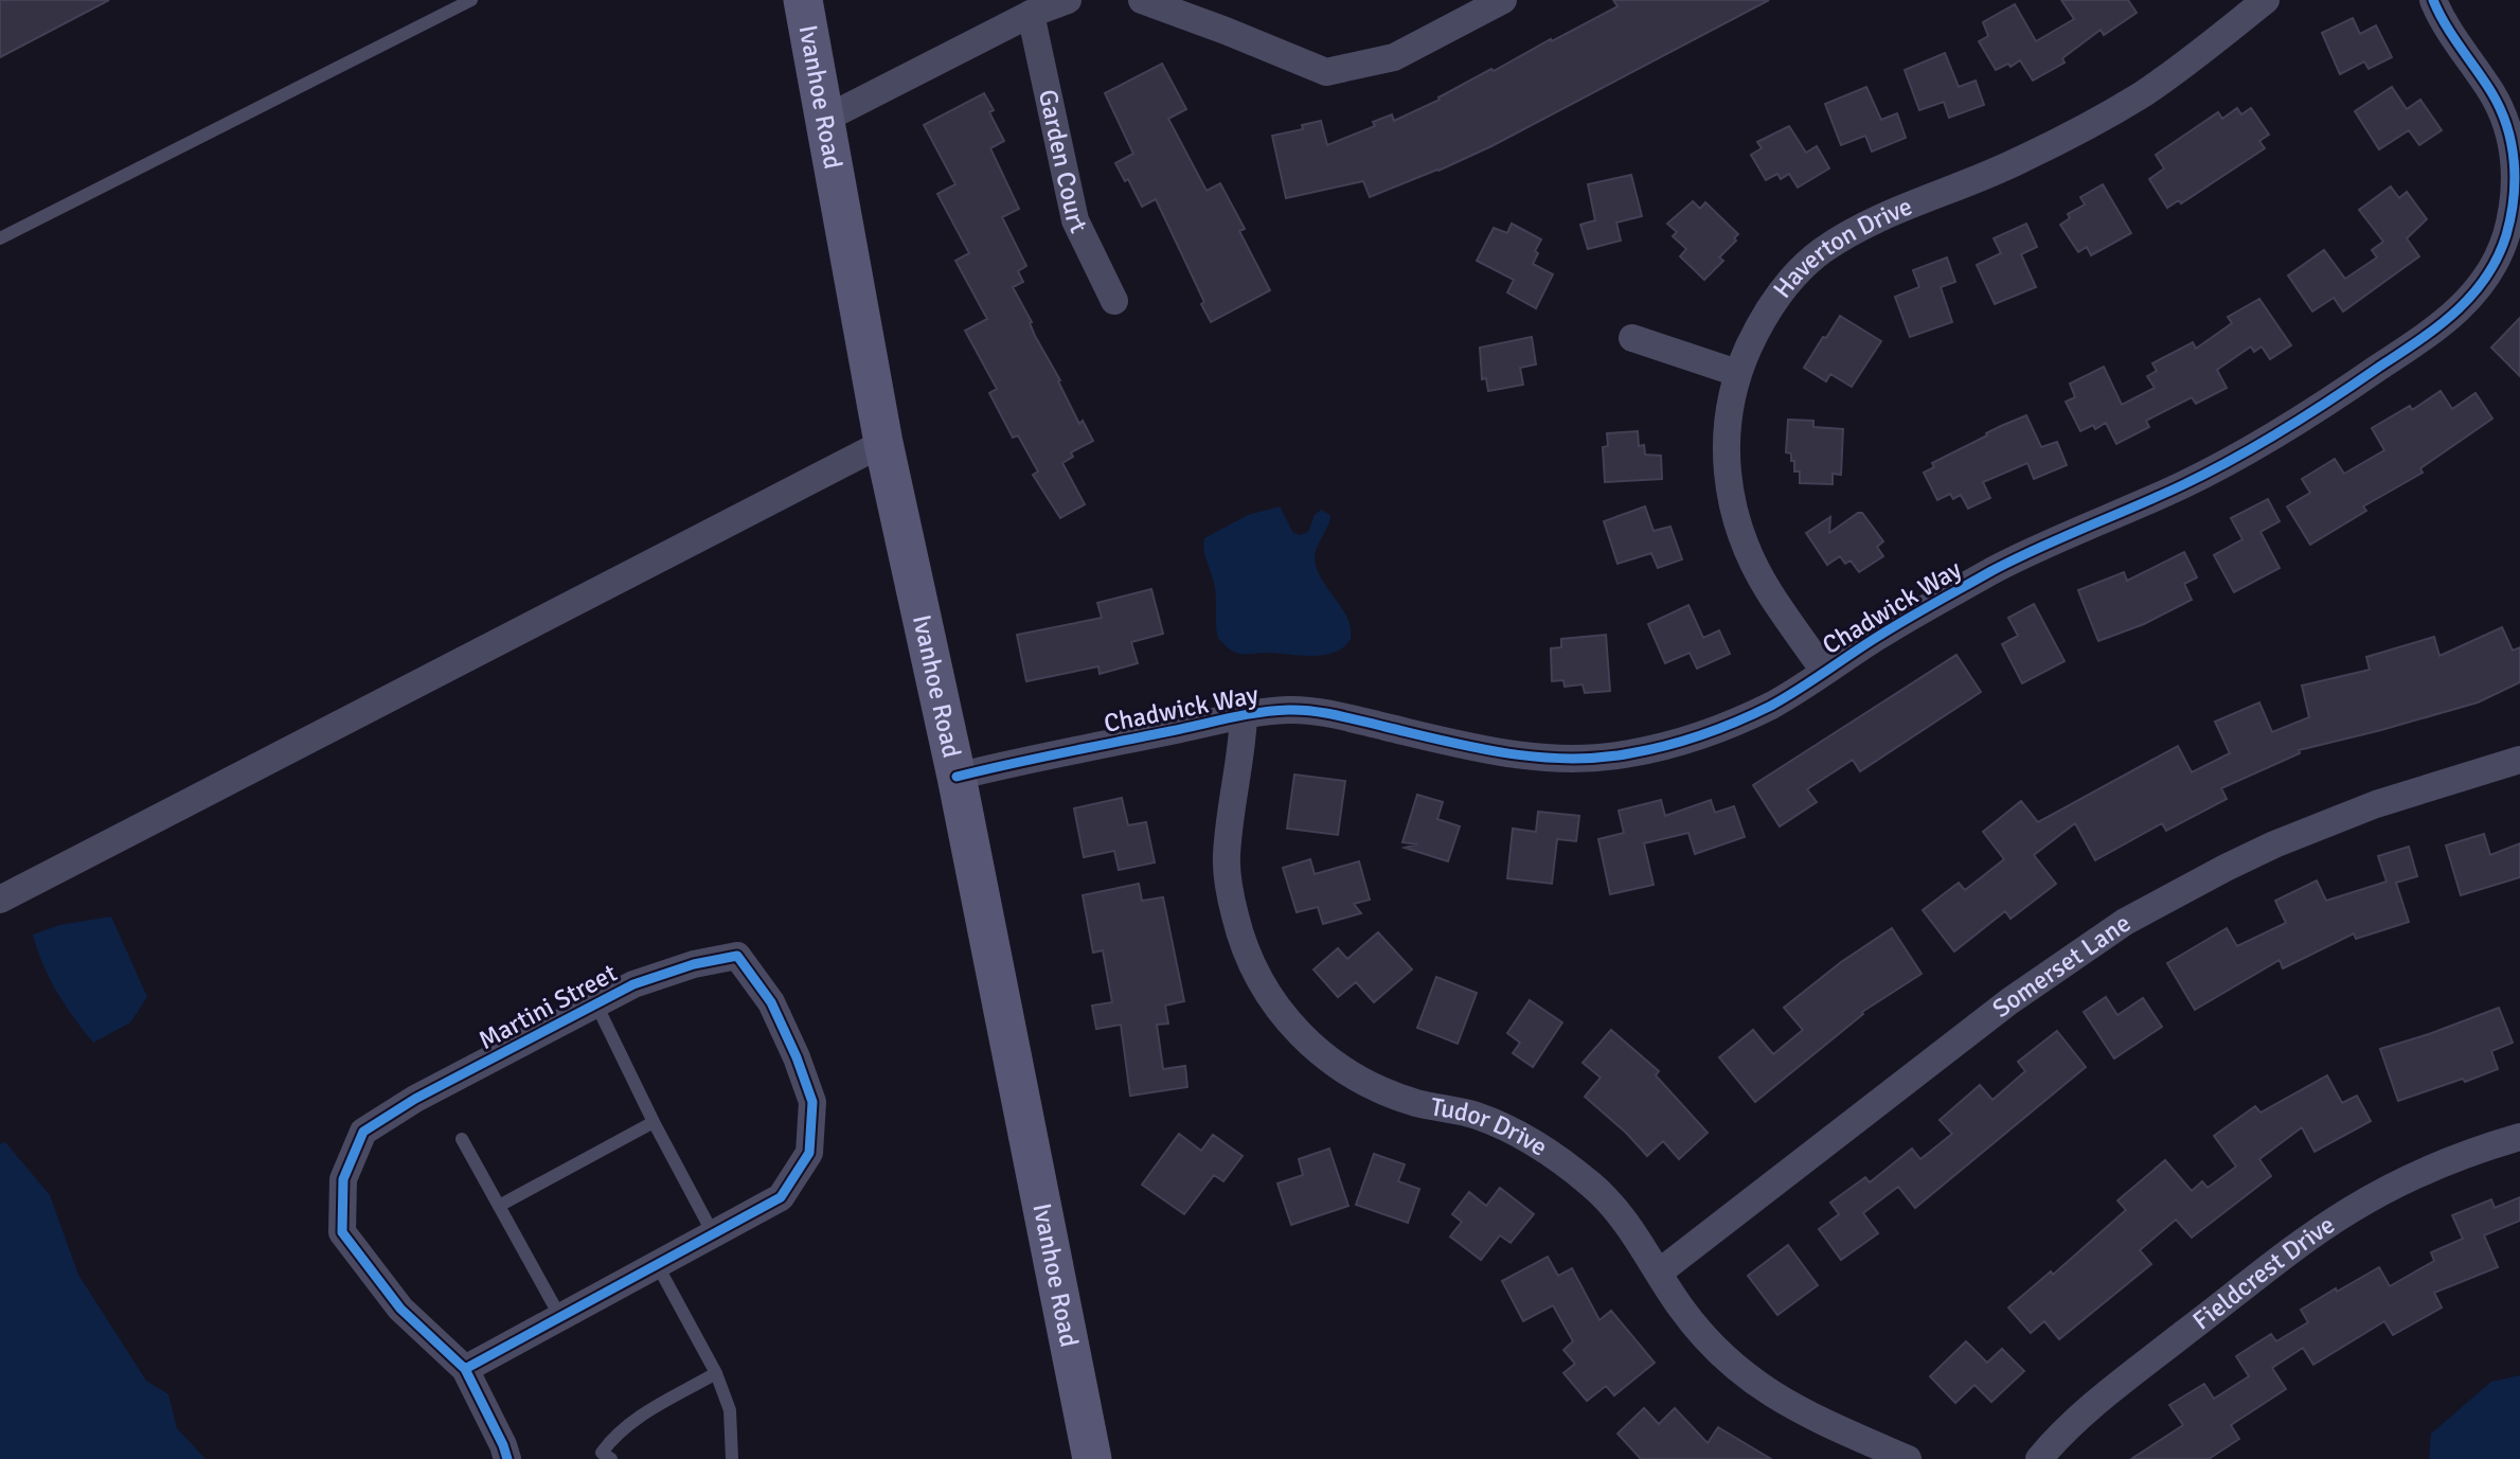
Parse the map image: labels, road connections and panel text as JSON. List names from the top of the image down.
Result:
{
  "streets": {
    "main road": ["Ivanhoe Road"],
    "street": [
      "Garden Court",
      "Haverton Drive",
      "Chadwick Way",
      "Somerset Lane",
      "Martini Street",
      "Tudor Drive",
      "Fieldcrest Drive"
    ]
  },
  "crossings": [
    ["Ivanhoe Road", "Chadwick Way"],
    ["Haverton Drive", "Chadwick Way"],
    ["Chadwick Way", "Tudor Drive"],
    ["Somerset Lane", "Tudor Drive"]
  ]
}
